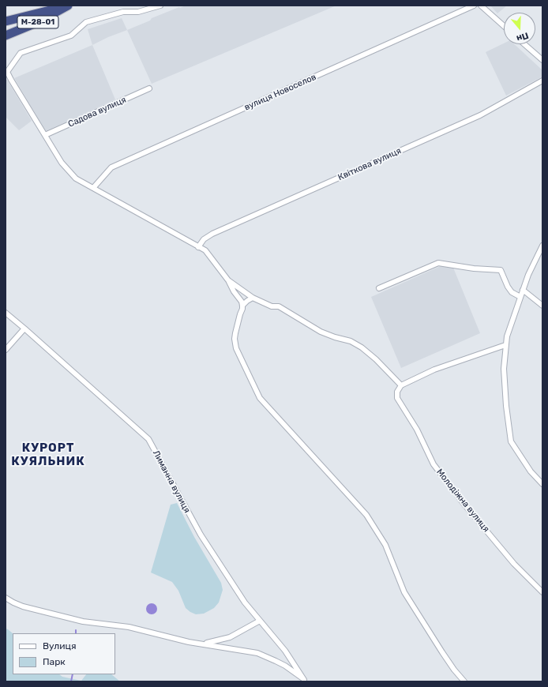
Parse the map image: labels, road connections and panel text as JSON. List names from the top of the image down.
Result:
{
  "streets": {
    "highway": ["М-28-01"],
    "street": [
      "вулиця Новоселов",
      "Садова вулиця",
      "Квіткова вулиця",
      "Лиманна вулиця",
      "Молодіжна вулиця"
    ]
  },
  "districts": ["КУРОРТ КУЯЛЬНИК"],
  "legend": ["Вулиця", "Парк"],
  "north": "bottom"
}
